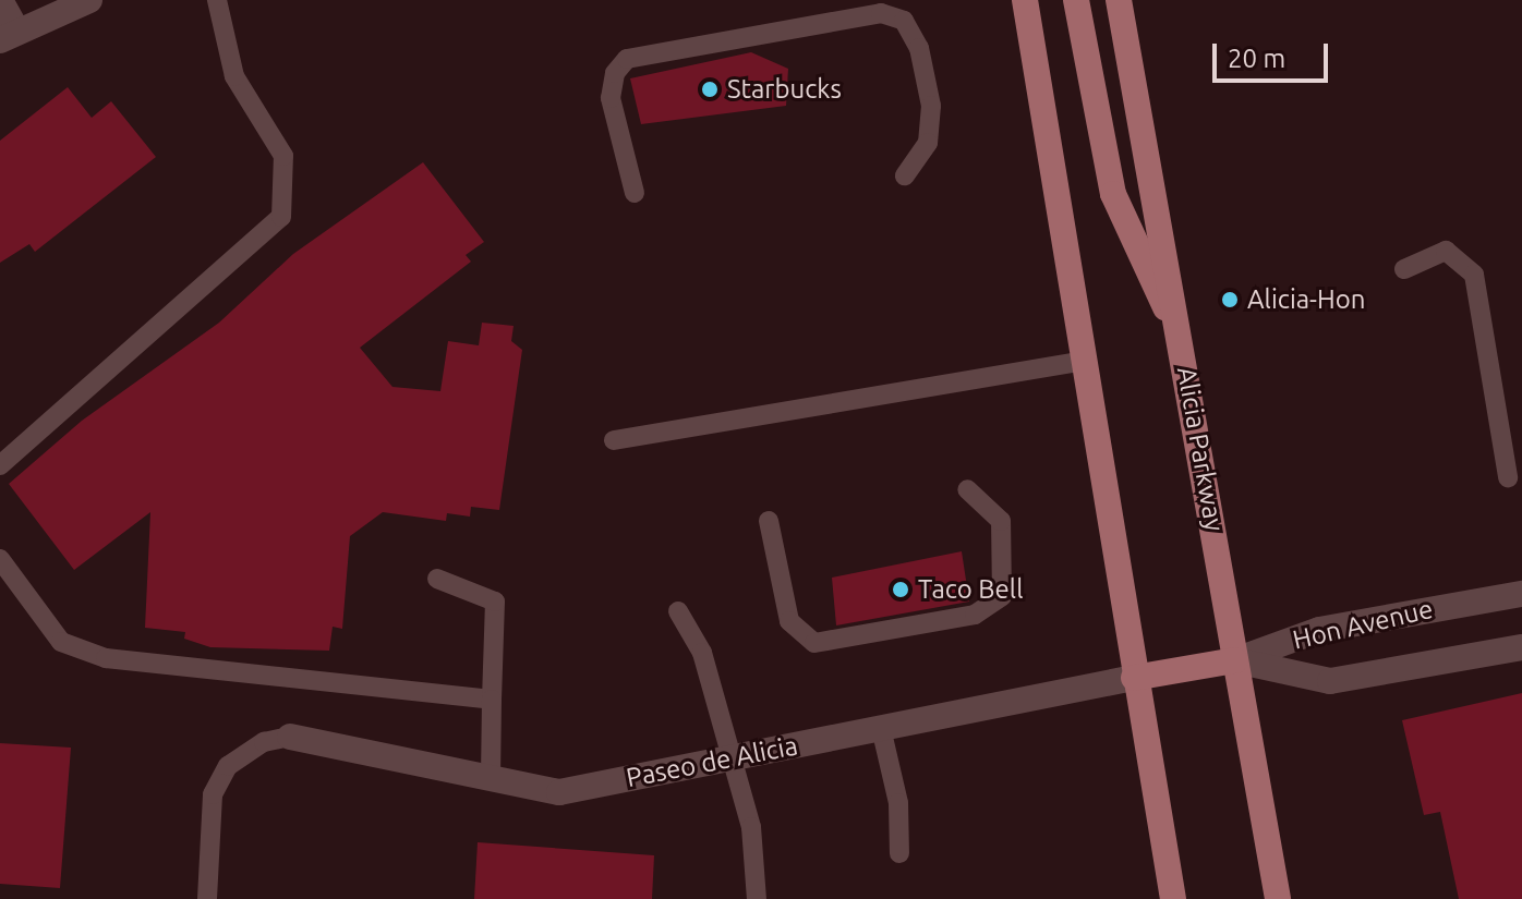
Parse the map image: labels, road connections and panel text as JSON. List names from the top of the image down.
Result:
{
  "streets": {
    "main road": ["Alicia Parkway"],
    "street": ["Hon Avenue", "Paseo de Alicia"]
  },
  "crossings": [
    ["Alicia Parkway", "Hon Avenue"]
  ],
  "places": ["Starbucks", "Alicia-Hon", "Taco Bell"],
  "scale_bar": "20 m"
}
